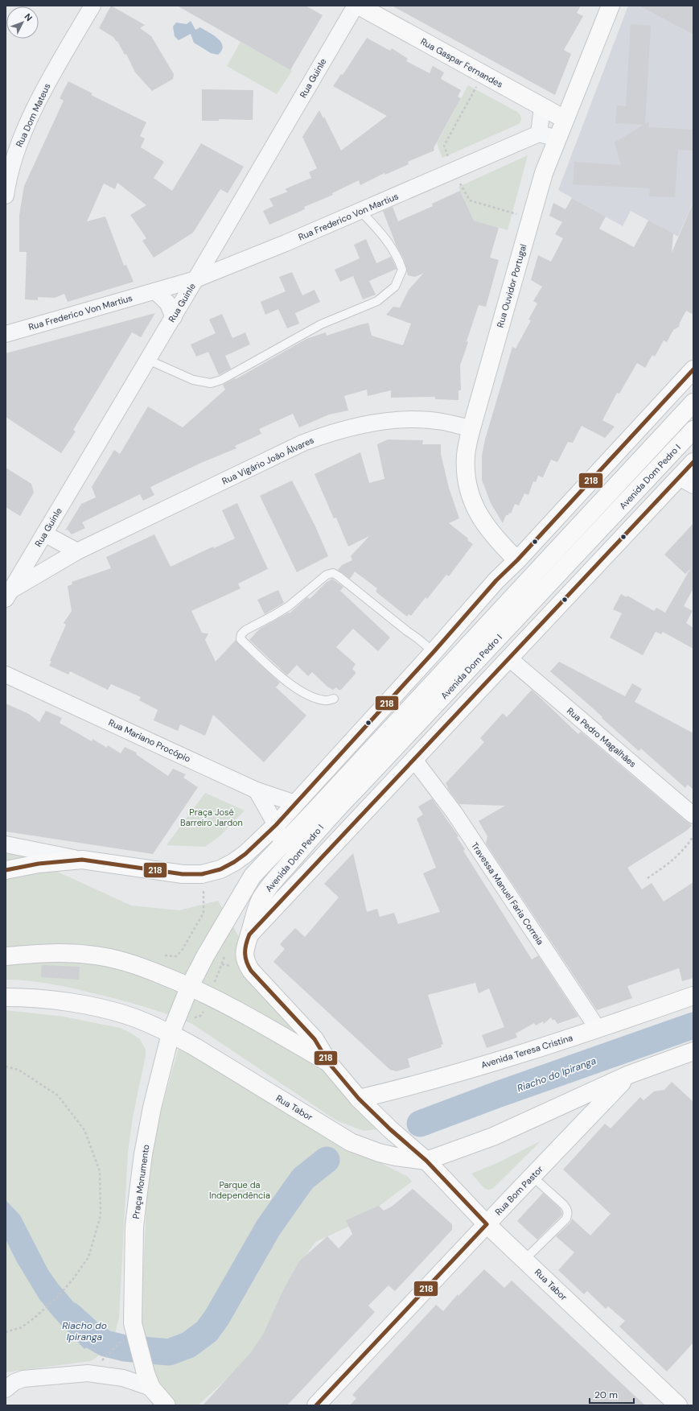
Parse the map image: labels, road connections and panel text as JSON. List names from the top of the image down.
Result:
{
  "streets": {
    "main road": [
      "Rua Gaspar Fernandes",
      "Rua Ouvidor Portugal",
      "Avenida Dom Pedro I",
      "Avenida Teresa Cristina",
      "Rua Tabor",
      "Praça Monumento",
      "Rua Bom Pastor"
    ],
    "street": [
      "Rua Guinle",
      "Rua Dom Mateus",
      "Rua Frederico Von Martius",
      "Rua Vigário João Álvares",
      "Rua Pedro Magalhães",
      "Rua Mariano Procópio",
      "Travessa Manuel Faria Correia"
    ]
  },
  "crossings": [
    ["Rua Gaspar Fernandes", "Rua Ouvidor Portugal"],
    ["Rua Guinle", "Rua Frederico Von Martius"],
    ["Rua Guinle", "Rua Vigário João Álvares"],
    ["Rua Ouvidor Portugal", "Rua Vigário João Álvares"],
    ["Avenida Dom Pedro I", "Rua Pedro Magalhães"],
    ["Avenida Dom Pedro I", "Travessa Manuel Faria Correia"],
    ["Avenida Dom Pedro I", "Rua Tabor"],
    ["Avenida Dom Pedro I", "Praça Monumento"],
    ["Travessa Manuel Faria Correia", "Avenida Teresa Cristina"],
    ["Avenida Teresa Cristina", "Rua Tabor"],
    ["Rua Tabor", "Praça Monumento"],
    ["Rua Tabor", "Rua Bom Pastor"]
  ],
  "water": ["Riacho do Ipiranga"],
  "parks": ["Praça José Barreiro Jardon", "Parque da Independência"],
  "lines": ["transit line 218"],
  "scale_bar": "20 m",
  "north": "top right"
}
